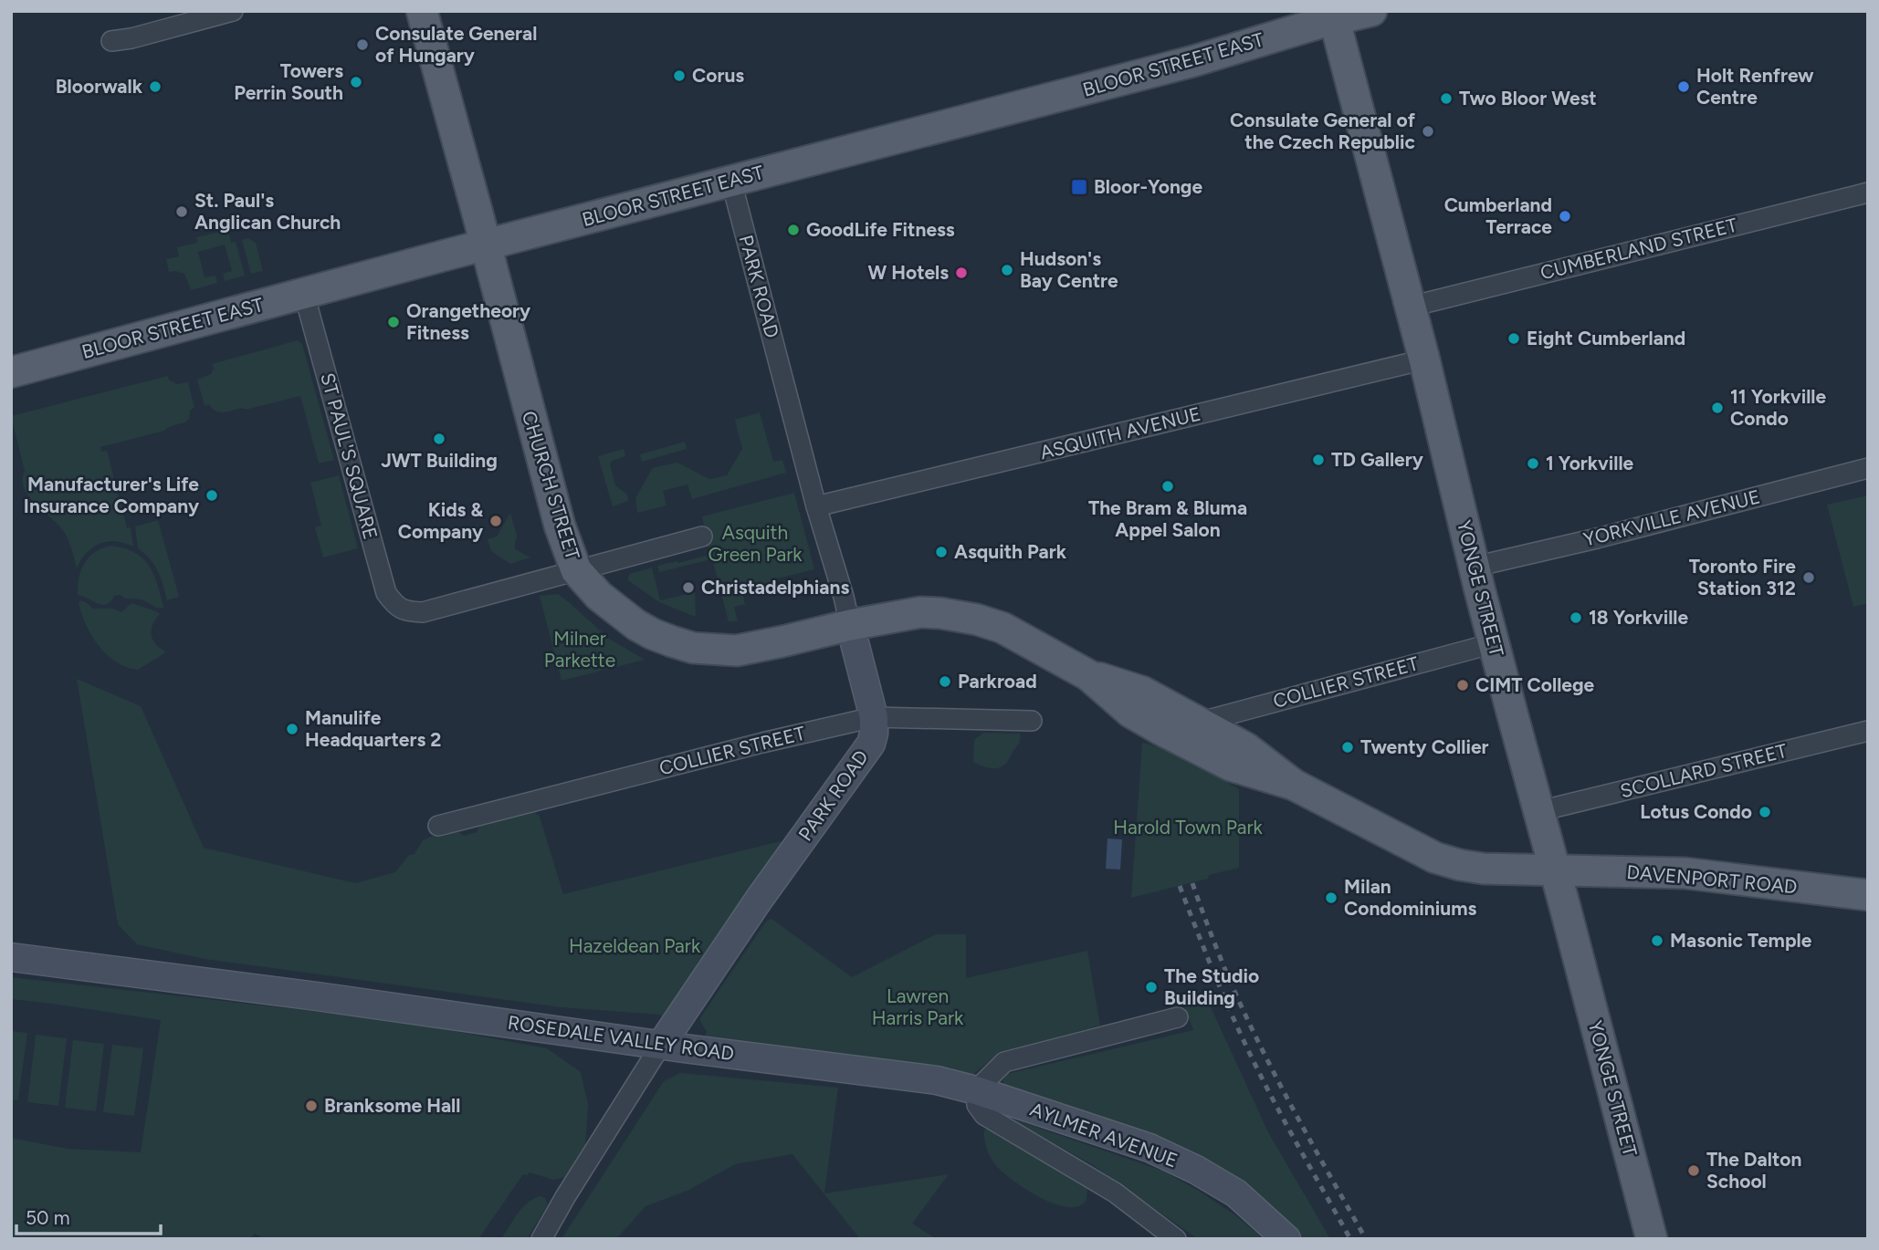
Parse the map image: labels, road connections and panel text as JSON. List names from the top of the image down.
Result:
{
  "streets": {
    "main road": [
      "BLOOR STREET EAST",
      "CHURCH STREET",
      "YONGE STREET",
      "DAVENPORT ROAD"
    ],
    "street": [
      "CUMBERLAND STREET",
      "PARK ROAD",
      "ASQUITH AVENUE",
      "ST PAUL'S SQUARE",
      "YORKVILLE AVENUE",
      "COLLIER STREET",
      "SCOLLARD STREET",
      "ROSEDALE VALLEY ROAD",
      "AYLMER AVENUE"
    ]
  },
  "crossings": [
    ["BLOOR STREET EAST", "PARK ROAD"],
    ["BLOOR STREET EAST", "ST PAUL'S SQUARE"],
    ["BLOOR STREET EAST", "CHURCH STREET"],
    ["BLOOR STREET EAST", "YONGE STREET"],
    ["CUMBERLAND STREET", "YONGE STREET"],
    ["PARK ROAD", "ASQUITH AVENUE"],
    ["PARK ROAD", "CHURCH STREET"],
    ["PARK ROAD", "COLLIER STREET"],
    ["PARK ROAD", "ROSEDALE VALLEY ROAD"],
    ["ASQUITH AVENUE", "YONGE STREET"],
    ["ST PAUL'S SQUARE", "CHURCH STREET"],
    ["CHURCH STREET", "YONGE STREET"],
    ["CHURCH STREET", "COLLIER STREET"],
    ["CHURCH STREET", "DAVENPORT ROAD"],
    ["YORKVILLE AVENUE", "YONGE STREET"],
    ["YONGE STREET", "COLLIER STREET"],
    ["YONGE STREET", "SCOLLARD STREET"],
    ["YONGE STREET", "DAVENPORT ROAD"],
    ["ROSEDALE VALLEY ROAD", "AYLMER AVENUE"]
  ],
  "parks": [
    "Asquith Green Park",
    "Milner Parkette",
    "Harold Town Park",
    "Hazeldean Park",
    "Lawren Harris Park"
  ],
  "places": {
    "other": [
      "Consulate General of Hungary",
      "Corus",
      "Towers Perrin South",
      "Bloorwalk",
      "Holt Renfrew Centre",
      "Two Bloor West",
      "Consulate General of the Czech Republic",
      "St. Paul's Anglican Church",
      "Cumberland Terrace",
      "GoodLife Fitness",
      "Hudson's Bay Centre",
      "W Hotels",
      "Orangetheory Fitness",
      "Eight Cumberland",
      "11 Yorkville Condo",
      "JWT Building",
      "TD Gallery",
      "1 Yorkville",
      "The Bram & Bluma Appel Salon",
      "Manufacturer's Life Insurance Company",
      "Kids & Company",
      "Asquith Park",
      "Toronto Fire Station 312",
      "Christadelphians",
      "18 Yorkville",
      "Parkroad",
      "CIMT College",
      "Manulife Headquarters 2",
      "Twenty Collier",
      "Lotus Condo",
      "Milan Condominiums",
      "Masonic Temple",
      "The Studio Building",
      "Branksome Hall",
      "The Dalton School"
    ],
    "transit": ["Bloor-Yonge"]
  },
  "scale_bar": "50 m"
}
